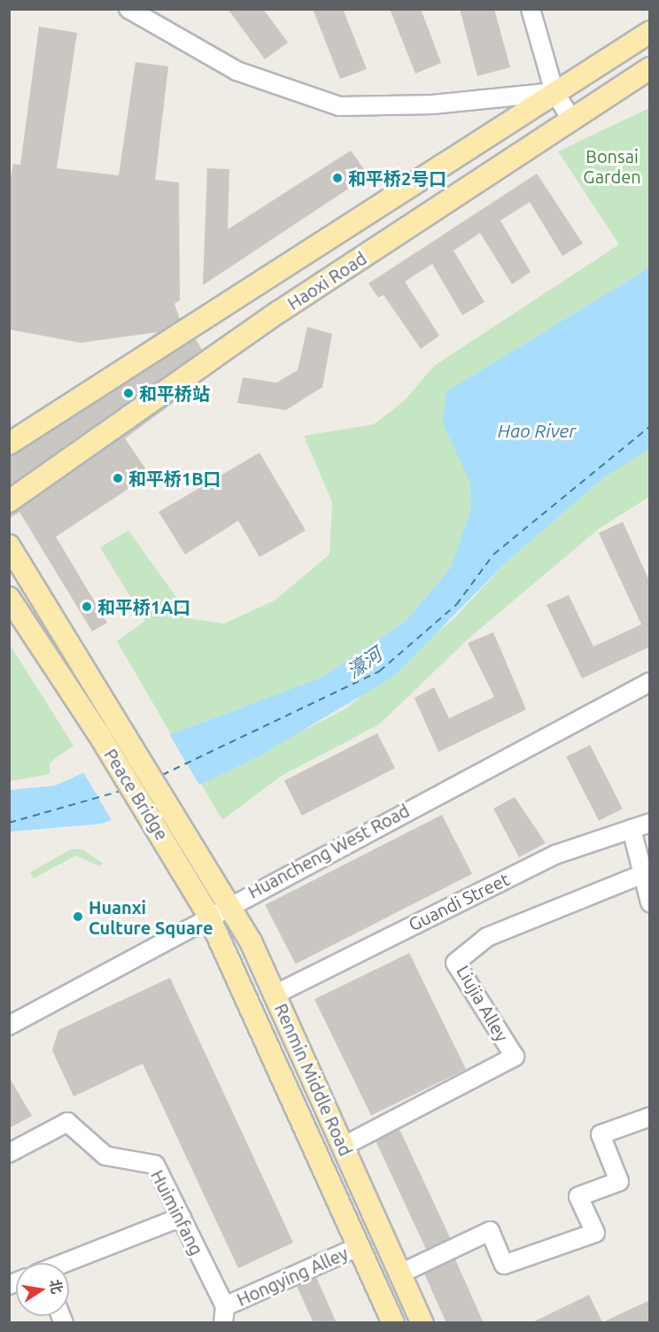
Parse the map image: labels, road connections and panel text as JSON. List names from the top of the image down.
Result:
{
  "streets": {
    "main road": ["Haoxi Road", "Peace Bridge", "Renmin Middle Road"],
    "street": [
      "Huancheng West Road",
      "Guandi Street",
      "Liujia Alley",
      "Huiminfang",
      "Hongying Alley"
    ]
  },
  "crossings": [
    ["Peace Bridge", "Renmin Middle Road"],
    ["Huancheng West Road", "Renmin Middle Road"],
    ["Guandi Street", "Renmin Middle Road"],
    ["Liujia Alley", "Renmin Middle Road"],
    ["Renmin Middle Road", "Hongying Alley"],
    ["Huiminfang", "Hongying Alley"]
  ],
  "water": ["Hao River", "濠河"],
  "parks": ["Bonsai Garden"],
  "places": [
    "和平桥2号口",
    "和平桥站",
    "和平桥1B口",
    "和平桥1A口",
    "Huanxi Culture Square"
  ],
  "north": "right"
}
